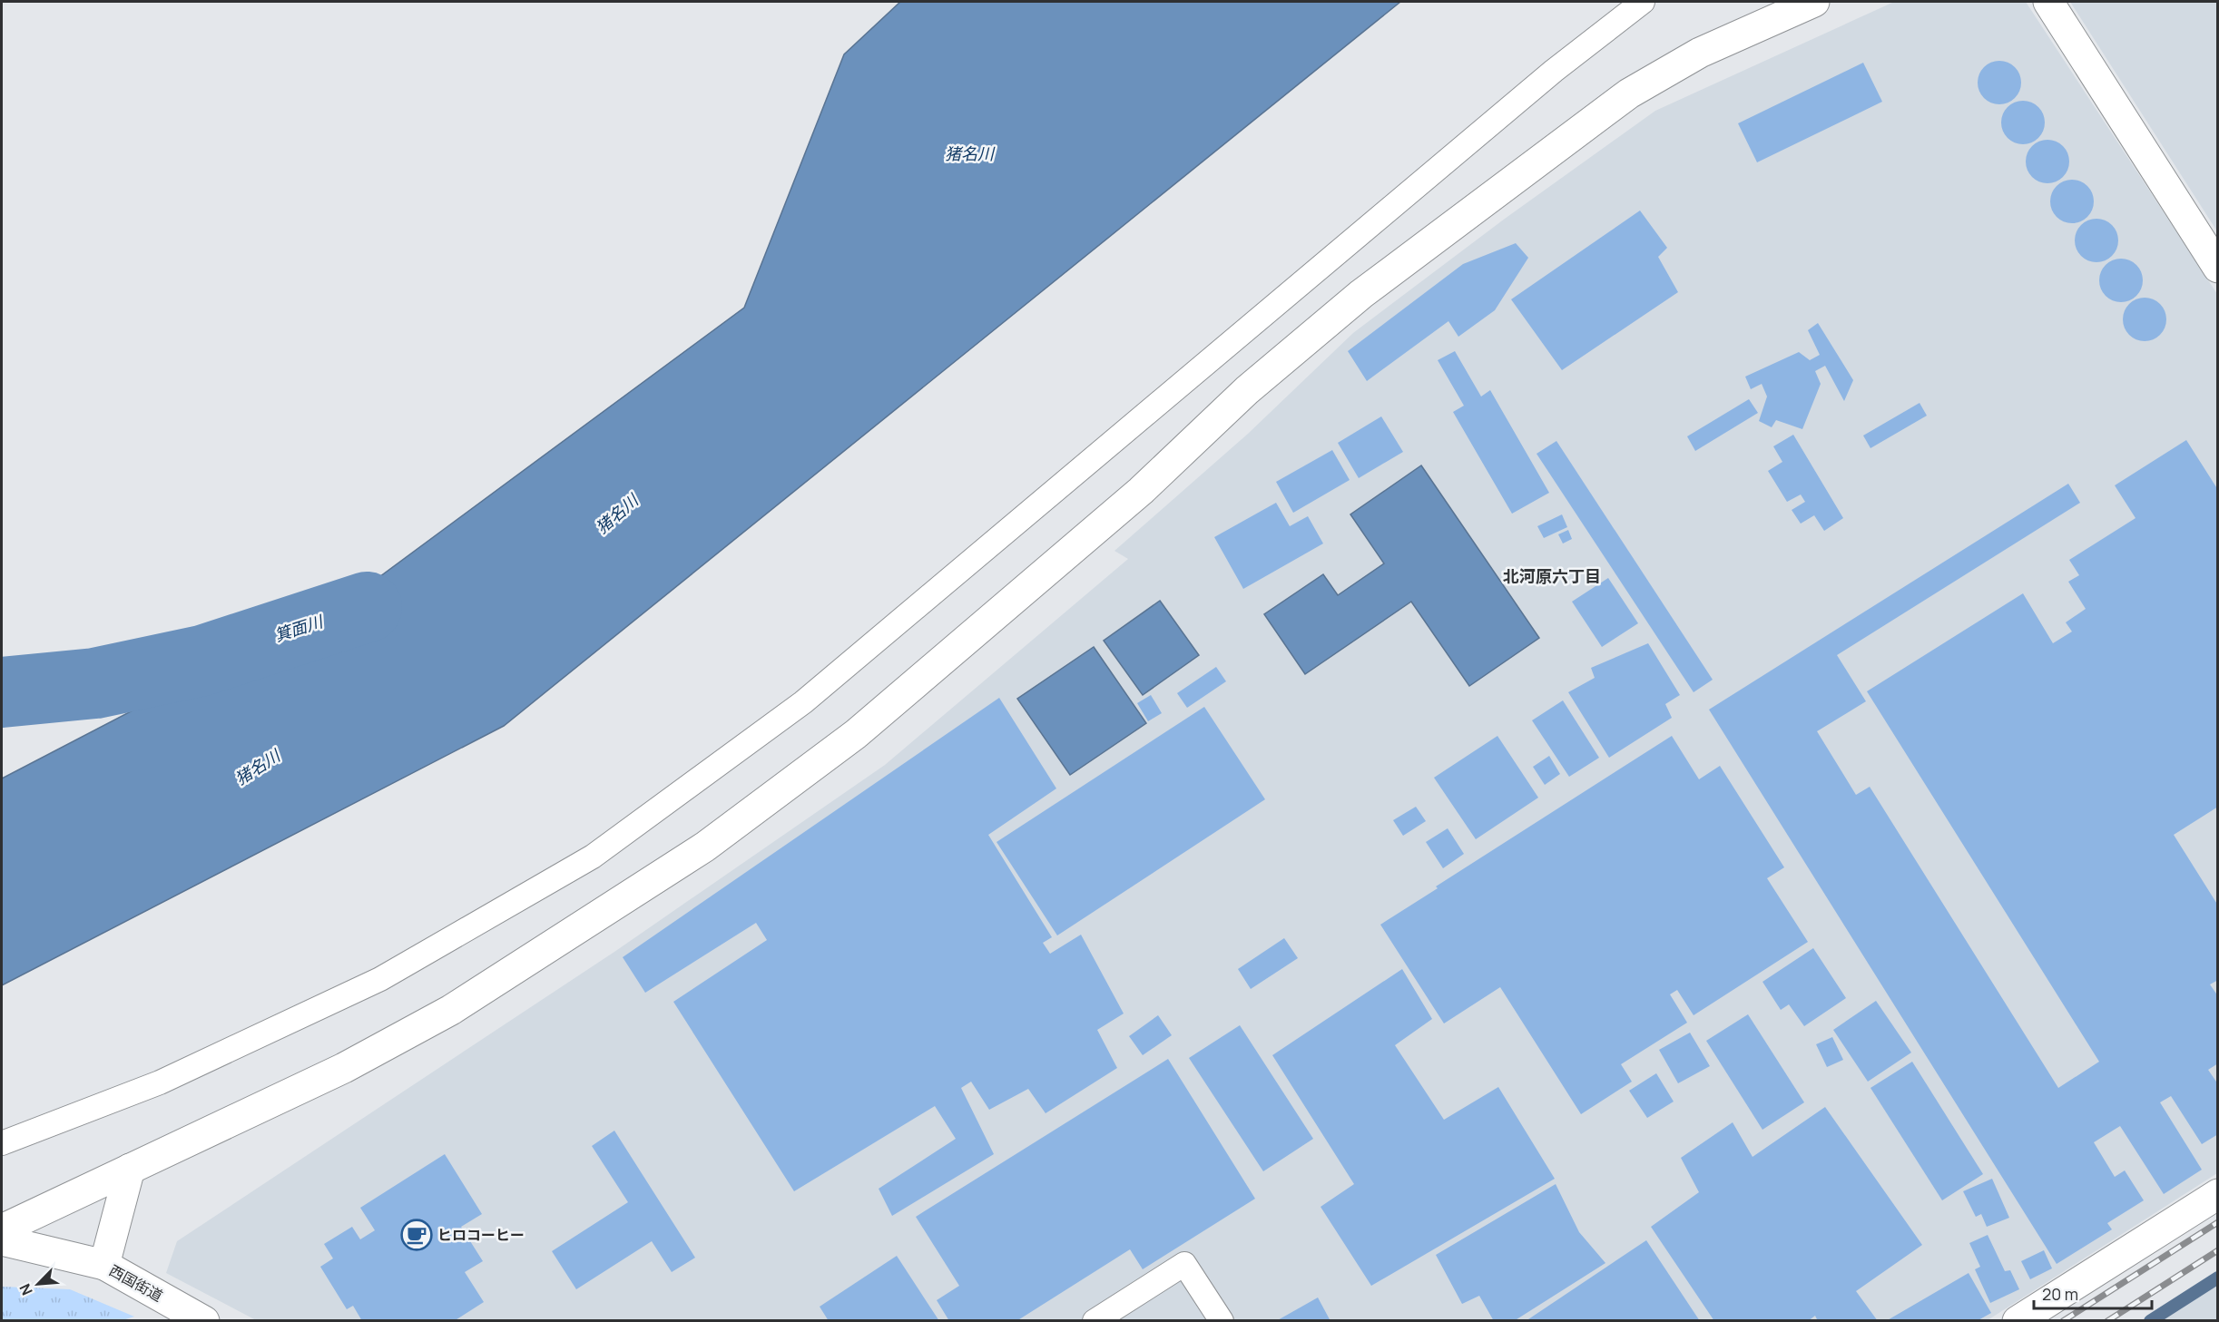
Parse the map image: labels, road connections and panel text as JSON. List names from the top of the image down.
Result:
{
  "streets": {
    "street": ["西国街道"]
  },
  "districts": ["北河原六丁目"],
  "water": ["猪名川", "箕面川"],
  "places": {
    "cafe": ["ヒロコーヒー"]
  },
  "scale_bar": "20 m",
  "north": "bottom left"
}
